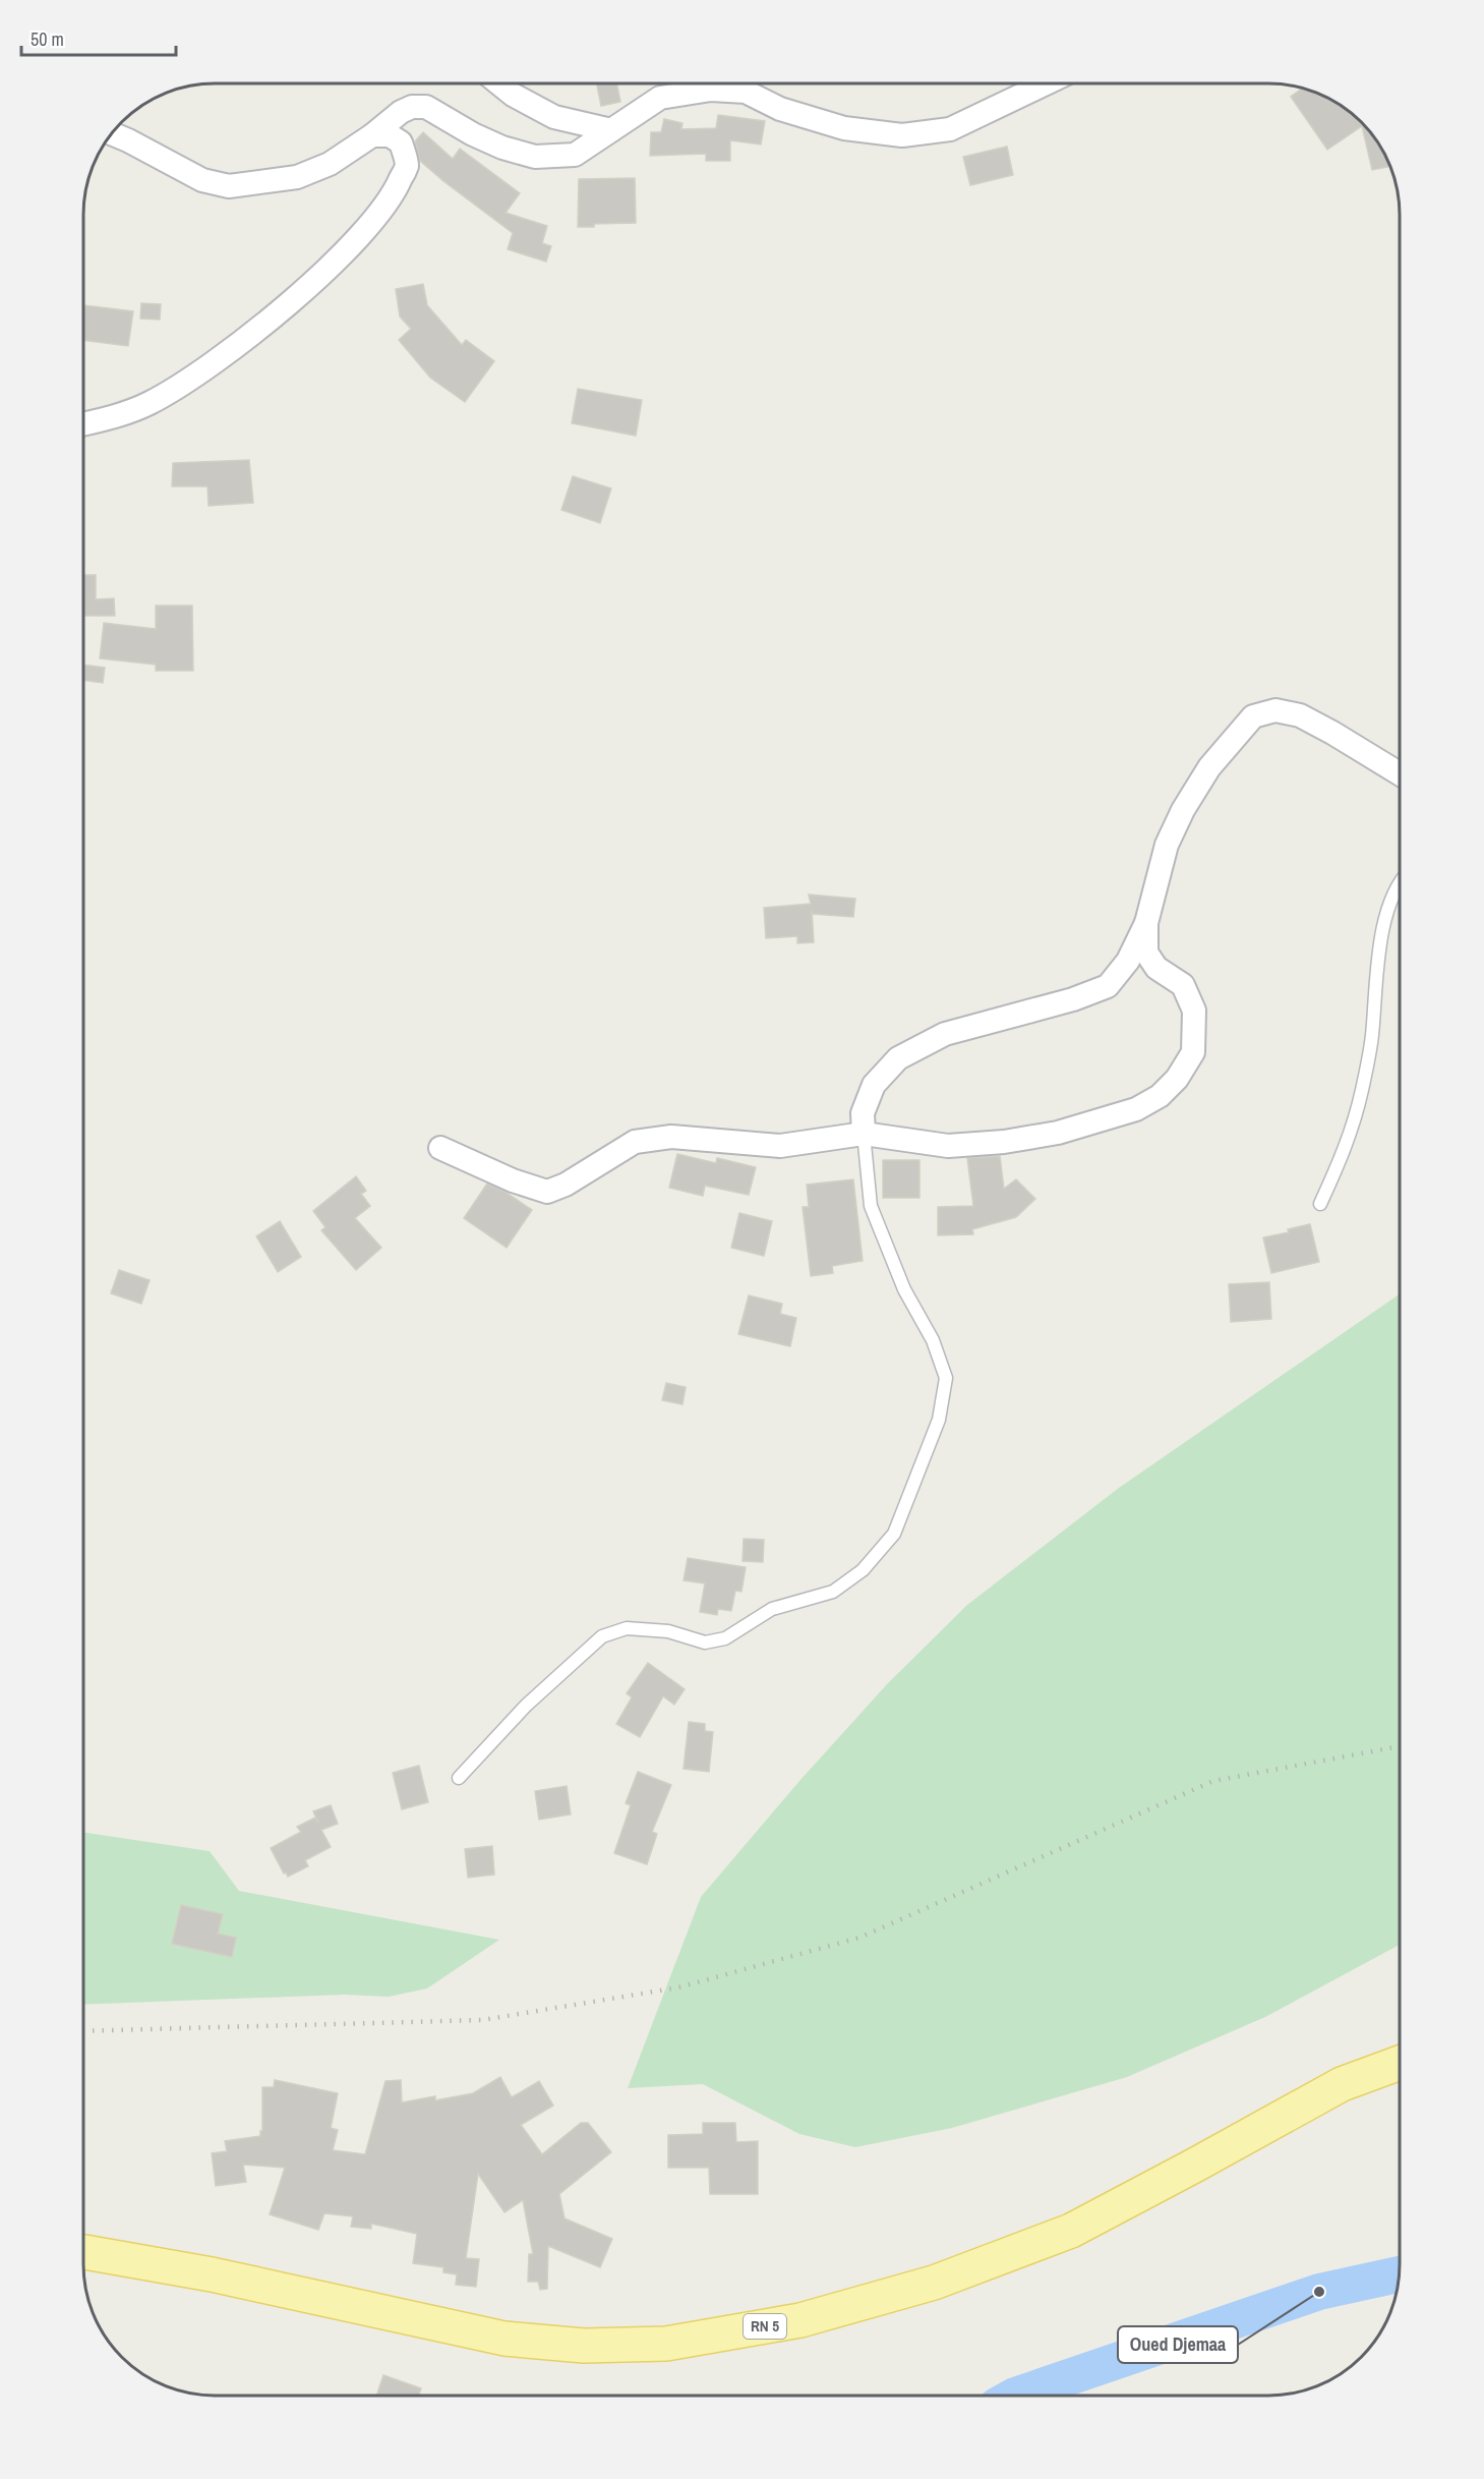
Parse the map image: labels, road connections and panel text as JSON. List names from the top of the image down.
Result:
{
  "streets": {
    "main road": ["RN 5"]
  },
  "places": ["Oued Djemaa"],
  "scale_bar": "50 m"
}
